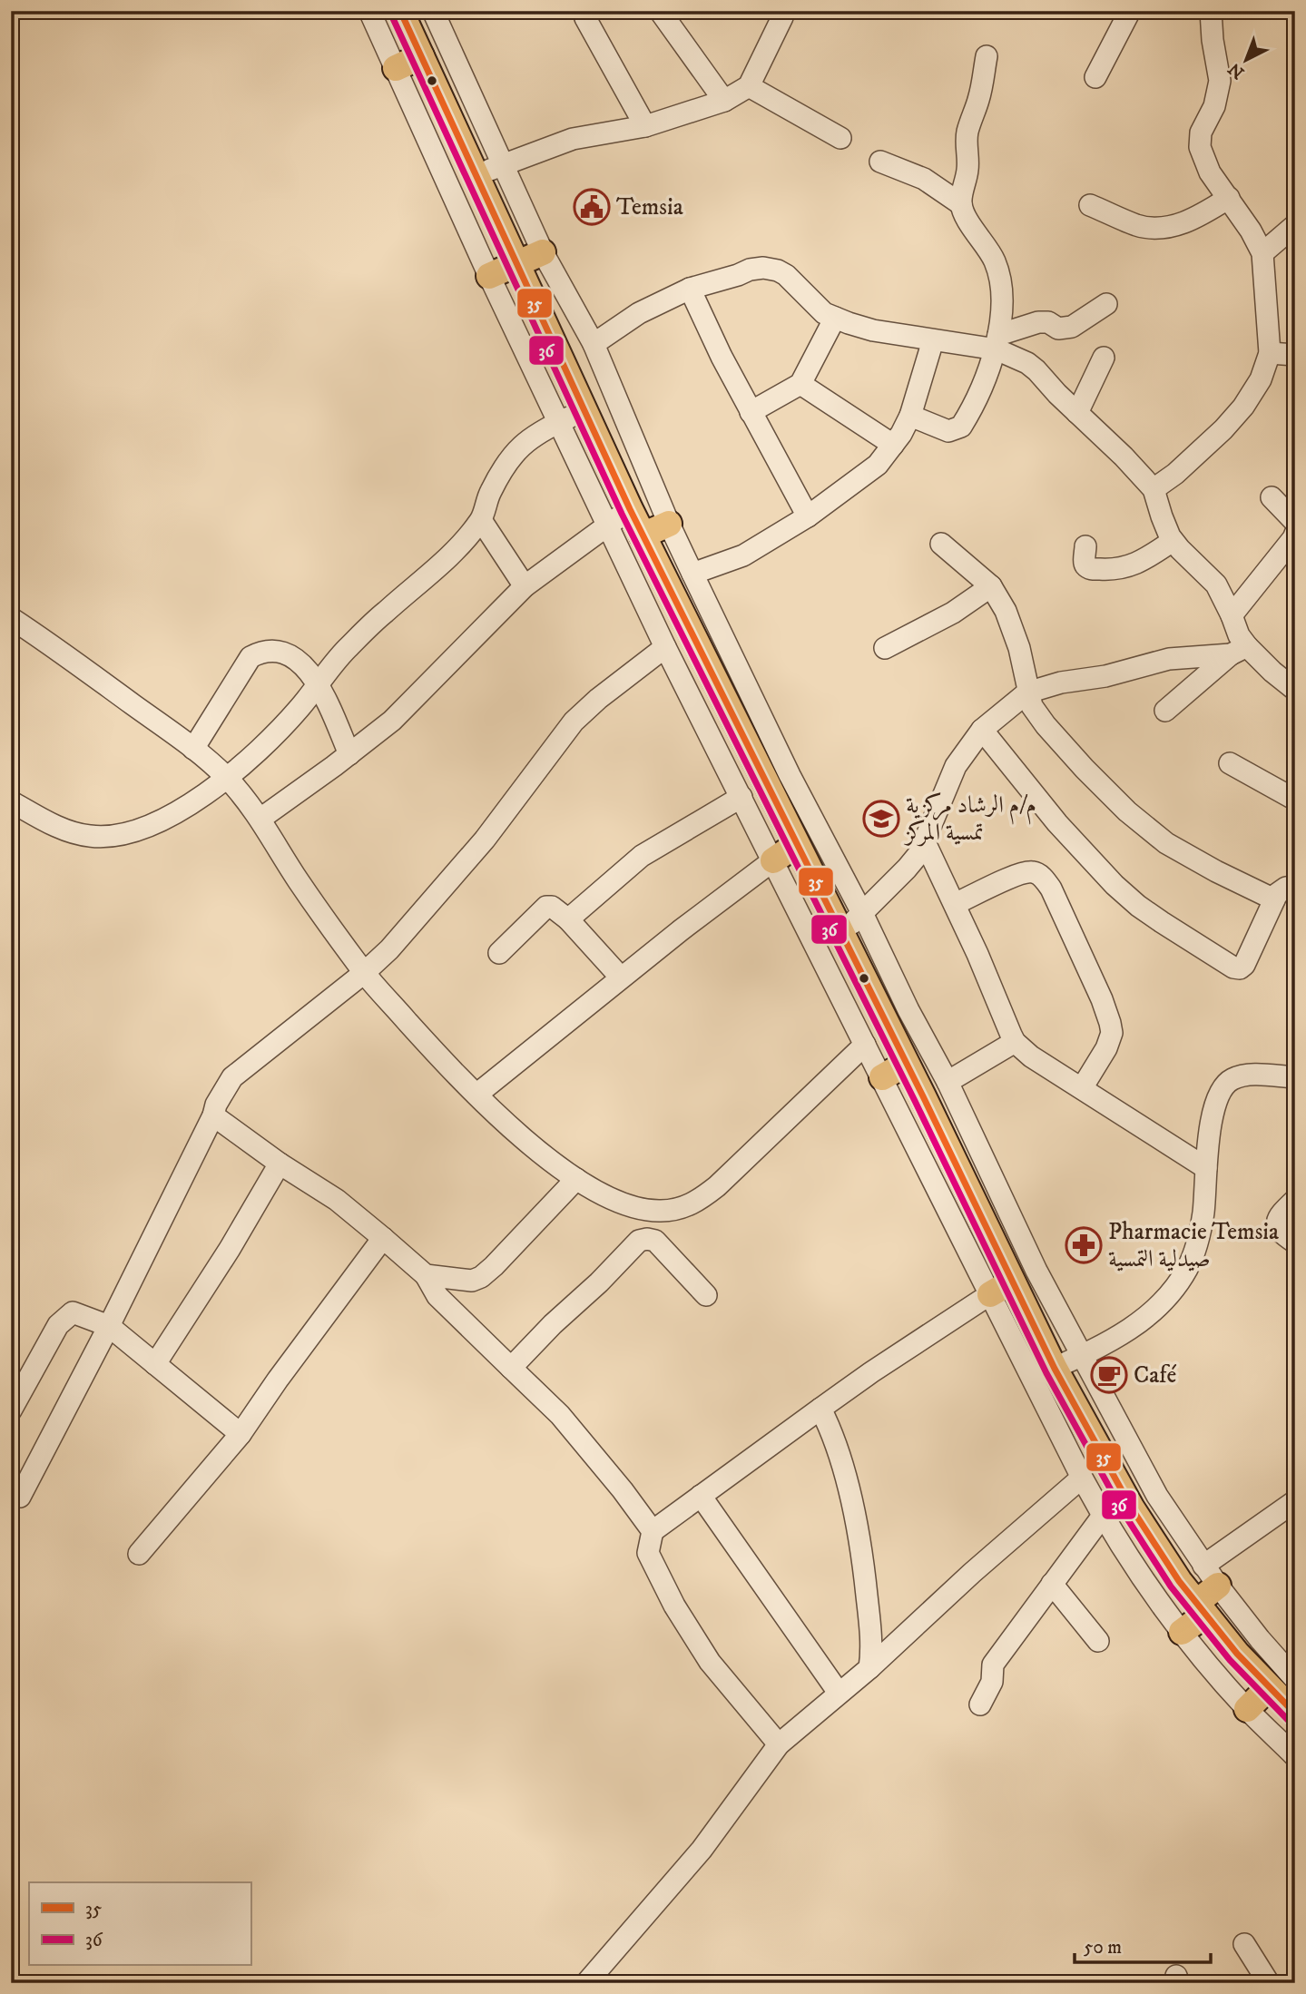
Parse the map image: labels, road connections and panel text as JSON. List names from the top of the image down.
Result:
{
  "places": {
    "public building": ["Temsia"],
    "school or university": ["م/م الرشاد مركزية تمسية المركز"],
    "pharmacy": ["Pharmacie Temsia صيدلية التمسية"],
    "cafe": ["Café"]
  },
  "lines": ["transit line 35", "transit line 36"],
  "legend": ["35", "36"],
  "scale_bar": "50 m",
  "north": "bottom left"
}
